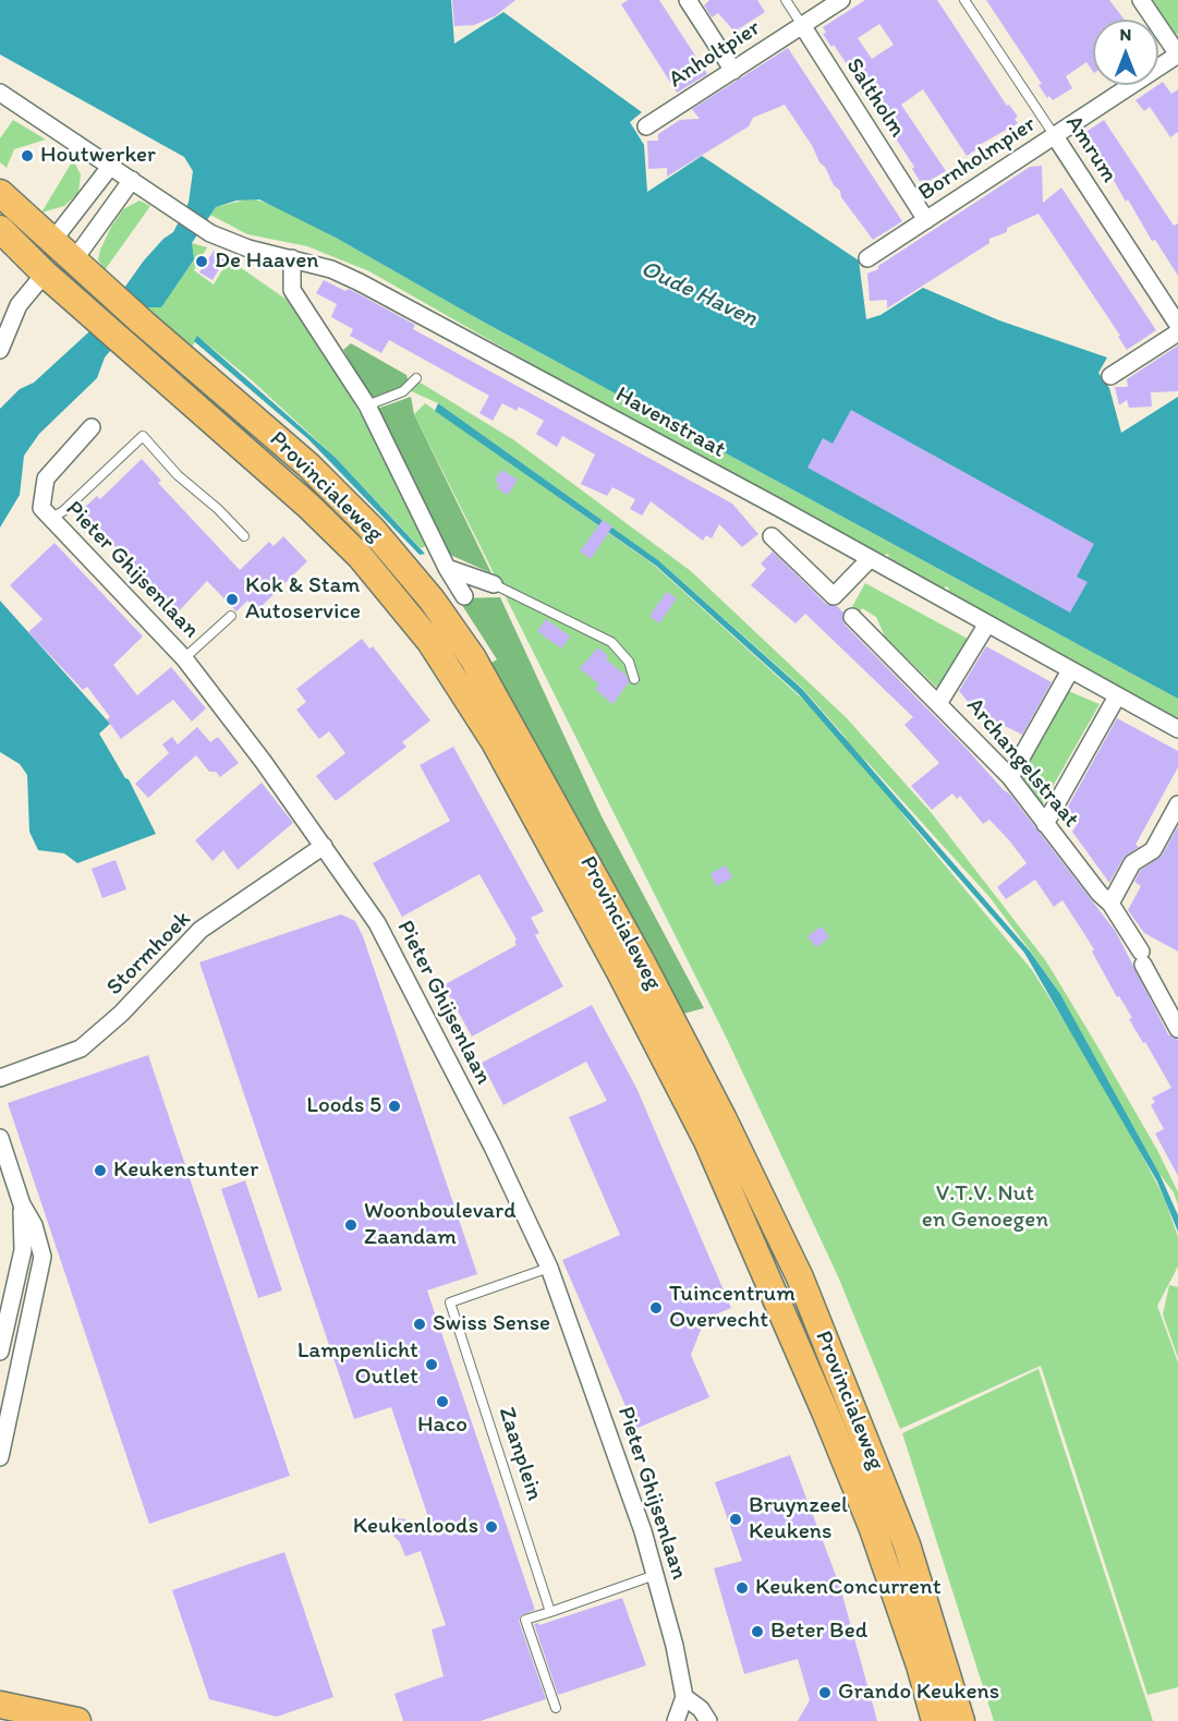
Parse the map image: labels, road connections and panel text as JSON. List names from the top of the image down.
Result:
{
  "streets": {
    "main road": ["Provincialeweg"],
    "street": [
      "Anholtpier",
      "Saltholm",
      "Amrum",
      "Bornholmpier",
      "Havenstraat",
      "Pieter Ghijsenlaan",
      "Archangelstraat",
      "Stormhoek"
    ],
    "lane": ["Zaanplein"]
  },
  "crossings": [
    ["Anholtpier", "Saltholm"],
    ["Saltholm", "Bornholmpier"],
    ["Amrum", "Bornholmpier"],
    ["Pieter Ghijsenlaan", "Stormhoek"],
    ["Pieter Ghijsenlaan", "Zaanplein"]
  ],
  "water": ["Oude Haven"],
  "parks": ["V.T.V. Nut en Genoegen"],
  "places": [
    "Houtwerker",
    "De Haaven",
    "Kok & Stam Autoservice",
    "Loods 5",
    "Keukenstunter",
    "Woonboulevard Zaandam",
    "Tuincentrum Overvecht",
    "Swiss Sense",
    "Lampenlicht Outlet",
    "Haco",
    "Bruynzeel Keukens",
    "Keukenloods",
    "KeukenConcurrent",
    "Beter Bed",
    "Grando Keukens"
  ],
  "north": "top"
}
